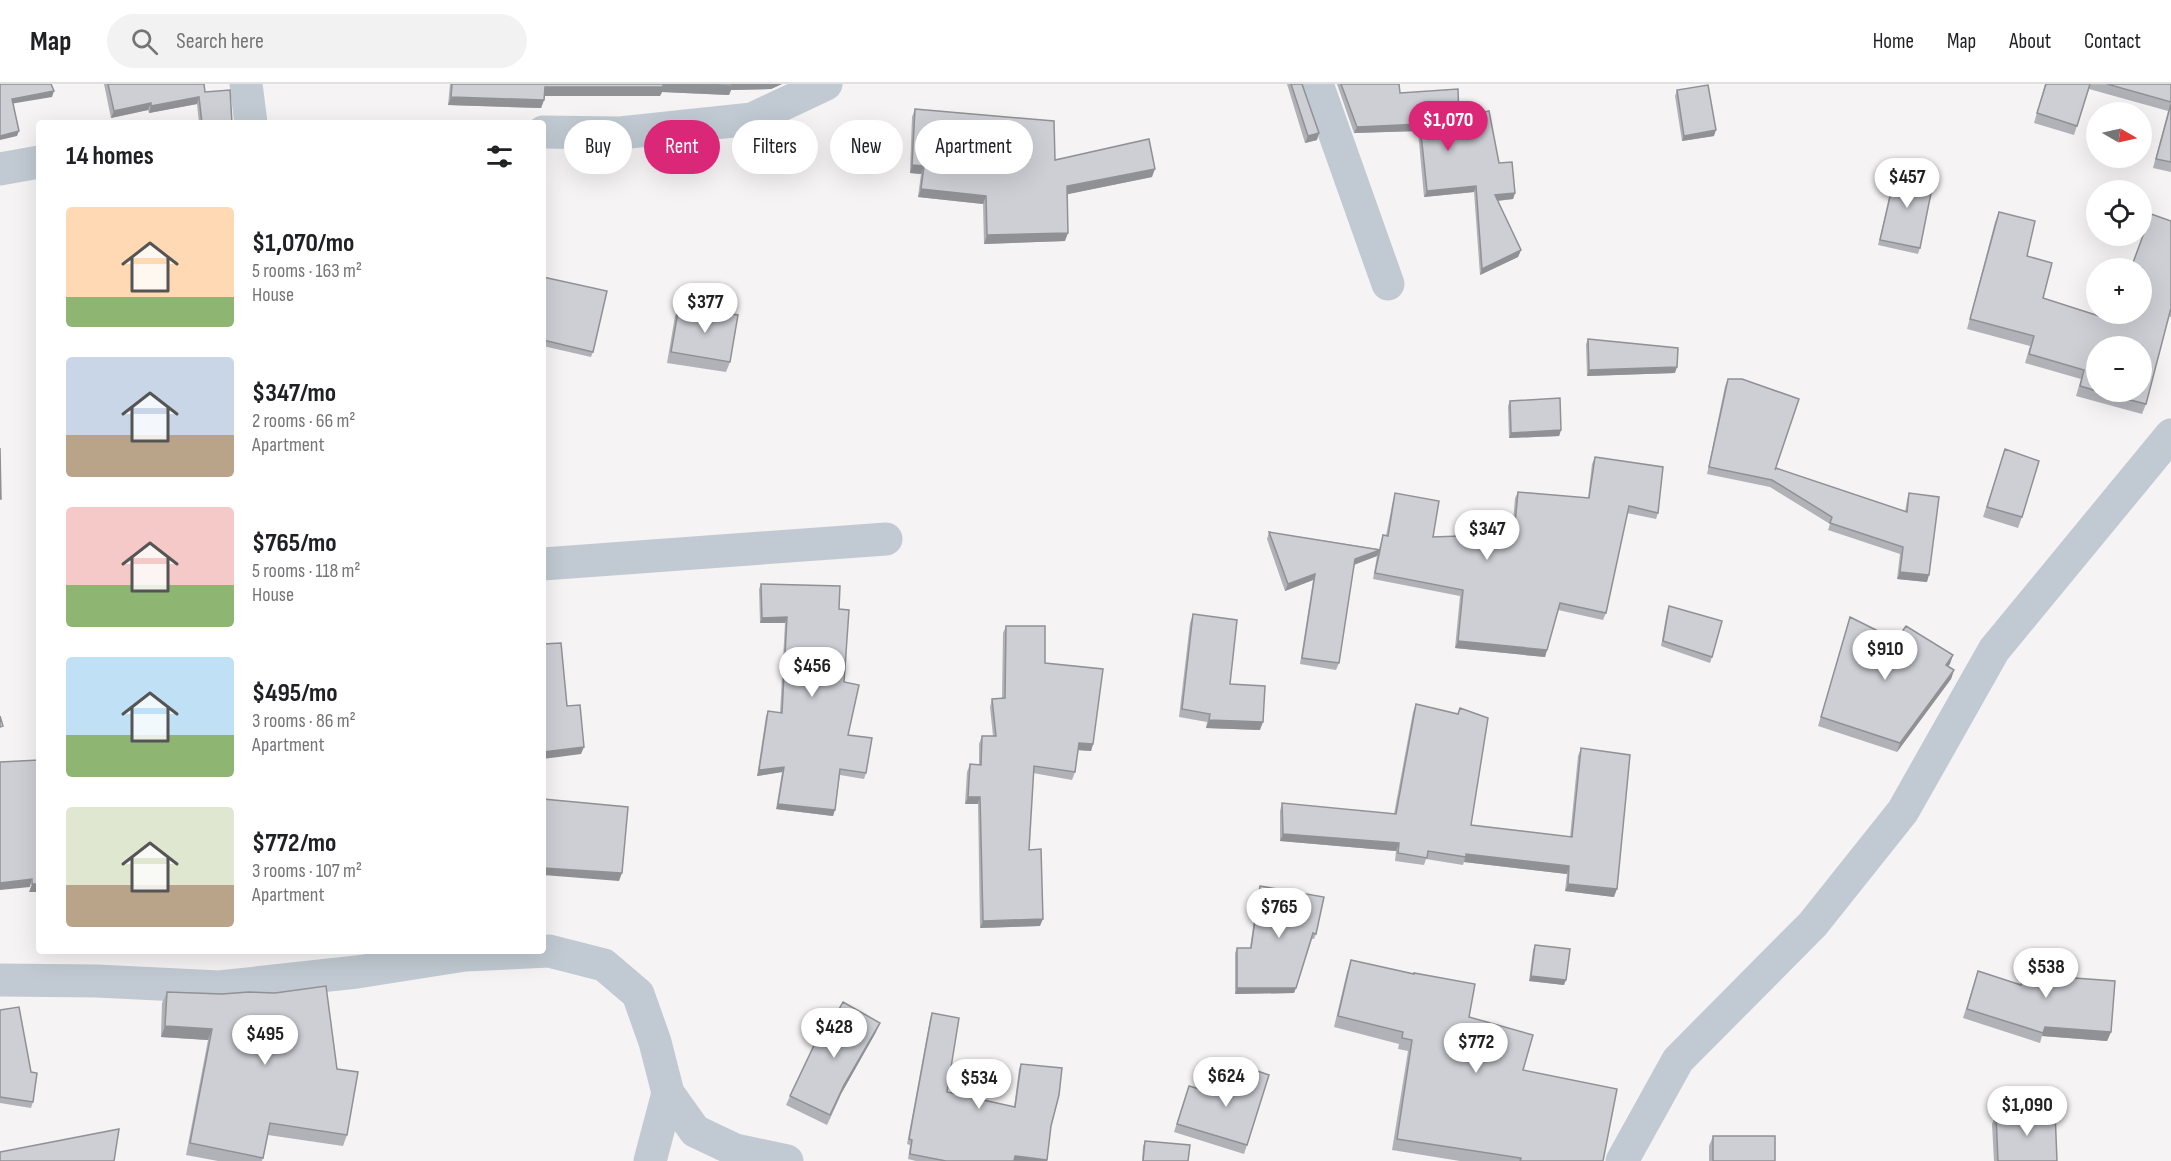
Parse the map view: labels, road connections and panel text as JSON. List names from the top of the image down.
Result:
{
  "north": "right",
  "page": {
    "header": "Map",
    "search": "Search here",
    "nav": [
      "Home",
      "Map",
      "About",
      "Contact"
    ],
    "price": [
      "$1,070",
      "$457",
      "$377",
      "$347",
      "$910",
      "$456",
      "$765",
      "$538",
      "$428",
      "$495",
      "$772",
      "$624",
      "$534",
      "$1,090"
    ],
    "map_buttons": ["+", "−"],
    "chip": [
      "Buy",
      "Rent",
      "Filters",
      "New",
      "Apartment"
    ],
    "heading": "14 homes",
    "list": [
      {
        "name": "$1,070/mo",
        "note": "5 rooms · 163 m² · House"
      },
      {
        "name": "$347/mo",
        "note": "2 rooms · 66 m² · Apartment"
      },
      {
        "name": "$765/mo",
        "note": "5 rooms · 118 m² · House"
      },
      {
        "name": "$495/mo",
        "note": "3 rooms · 86 m² · Apartment"
      },
      {
        "name": "$772/mo",
        "note": "3 rooms · 107 m² · Apartment"
      }
    ]
  }
}
